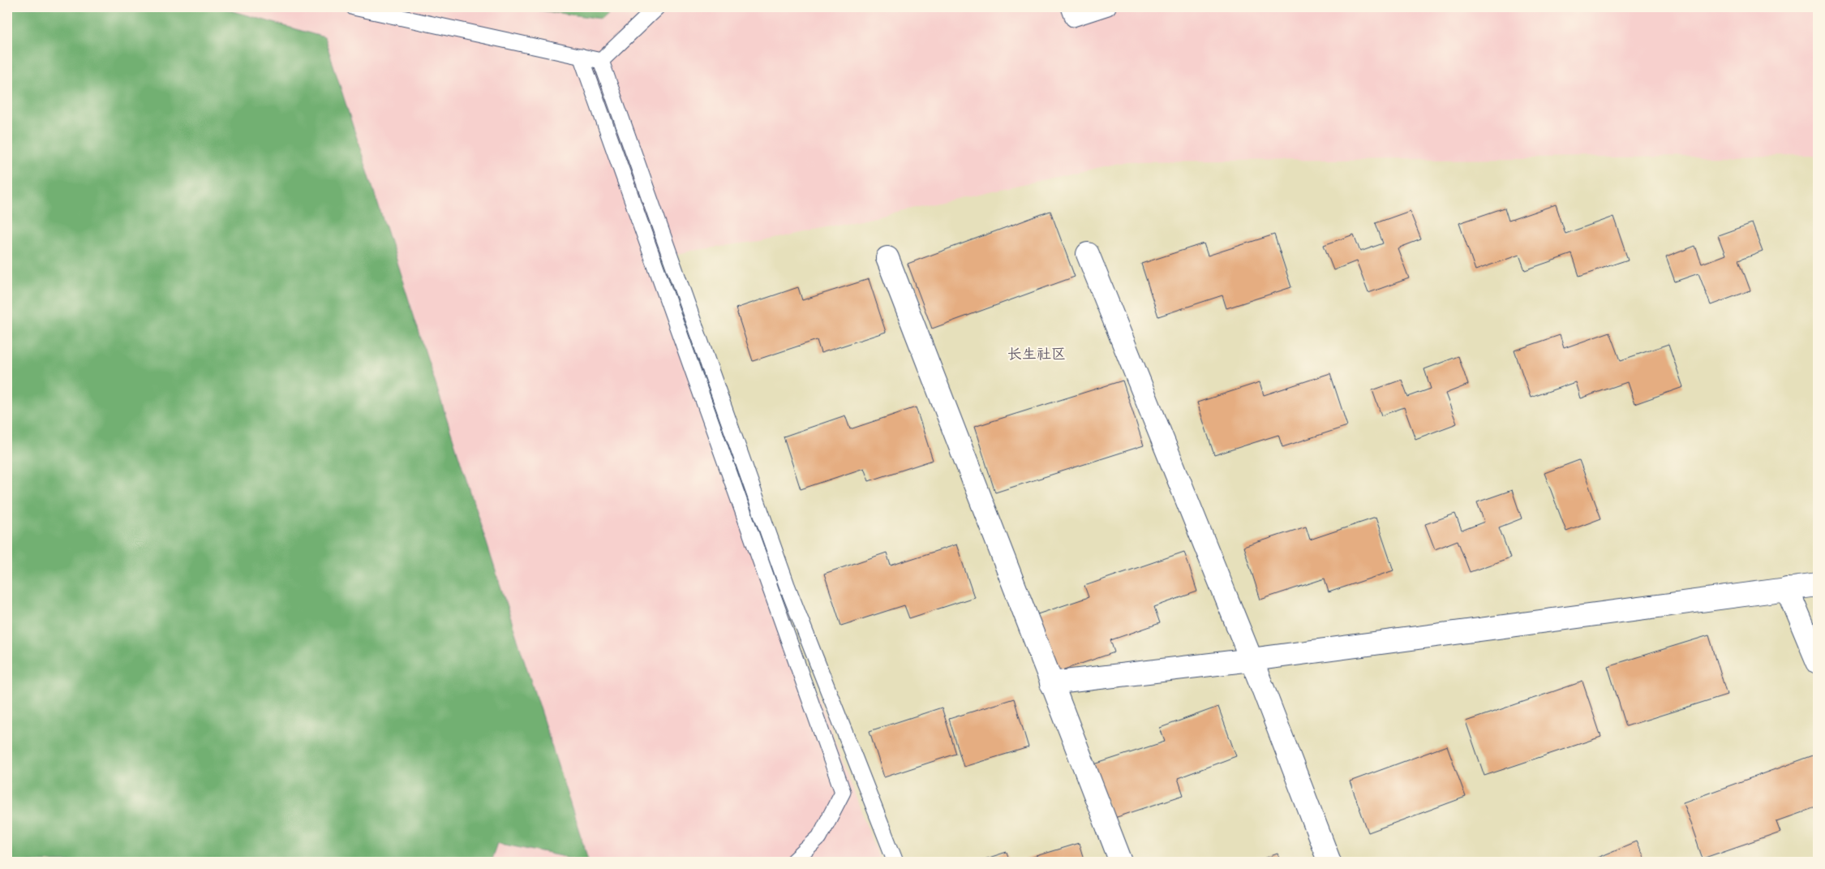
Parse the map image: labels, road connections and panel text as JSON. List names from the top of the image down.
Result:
{
  "districts": ["长生社区"]
}
